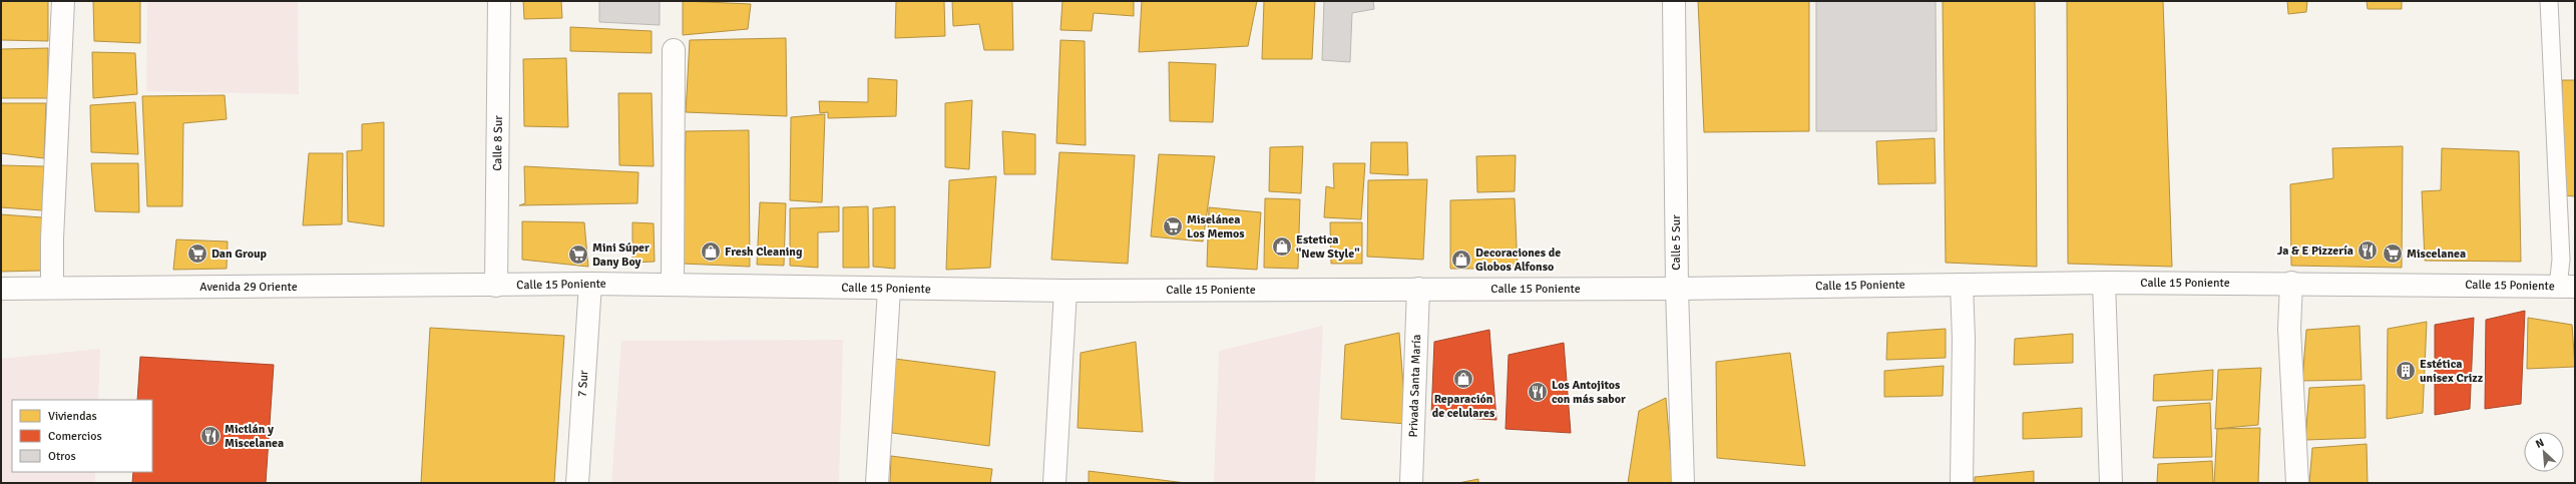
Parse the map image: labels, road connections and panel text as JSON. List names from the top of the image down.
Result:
{
  "streets": {
    "street": [
      "Calle 8 Sur",
      "Calle 5 Sur",
      "Calle 15 Poniente",
      "Avenida 29 Oriente",
      "7 Sur",
      "Privada Santa María"
    ]
  },
  "crossings": [
    ["Calle 8 Sur", "Calle 15 Poniente"],
    ["Calle 8 Sur", "Avenida 29 Oriente"],
    ["Calle 5 Sur", "Calle 15 Poniente"],
    ["Calle 15 Poniente", "Avenida 29 Oriente"],
    ["Calle 15 Poniente", "7 Sur"],
    ["Calle 15 Poniente", "Privada Santa María"]
  ],
  "places": {
    "supermarket": [
      "Miselánea Los Memos",
      "Dan Group",
      "Miscelanea",
      "Mini Súper Dany Boy"
    ],
    "shop": [
      "Estetica \"New Style\"",
      "Fresh Cleaning",
      "Decoraciones de Globos Alfonso",
      "Reparación de celulares"
    ],
    "restaurant": ["Ja & E Pizzería", "Los Antojitos con más sabor", "Mictlán y Miscelanea"],
    "building": ["Estética unisex Crizz"]
  },
  "legend": ["Viviendas", "Comercios", "Otros"],
  "north": "top left"
}
